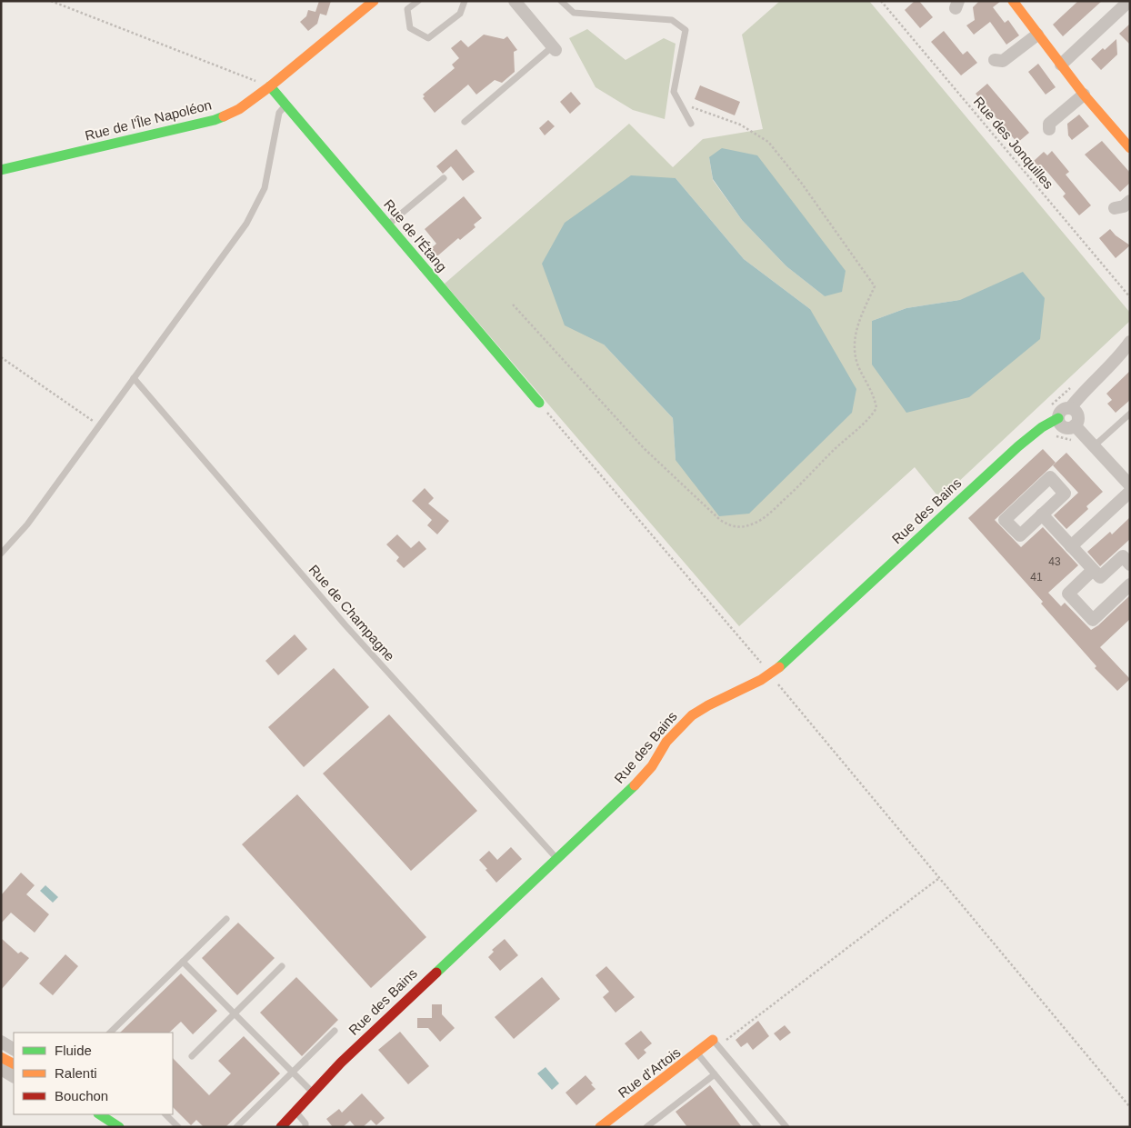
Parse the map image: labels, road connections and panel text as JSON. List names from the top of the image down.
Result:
{
  "streets": {
    "street": [
      "Rue de l'Île Napoléon",
      "Rue de l'Étang",
      "Rue des Bains",
      "Rue d'Artois"
    ],
    "lane": ["Rue de Champagne"],
    "path": ["Rue des Jonquilles"]
  },
  "crossings": [
    ["Rue de l'Île Napoléon", "Rue de l'Étang"],
    ["Rue des Bains", "Rue de Champagne"]
  ],
  "house_numbers": ["43", "41"],
  "legend": ["Fluide", "Ralenti", "Bouchon"]
}
